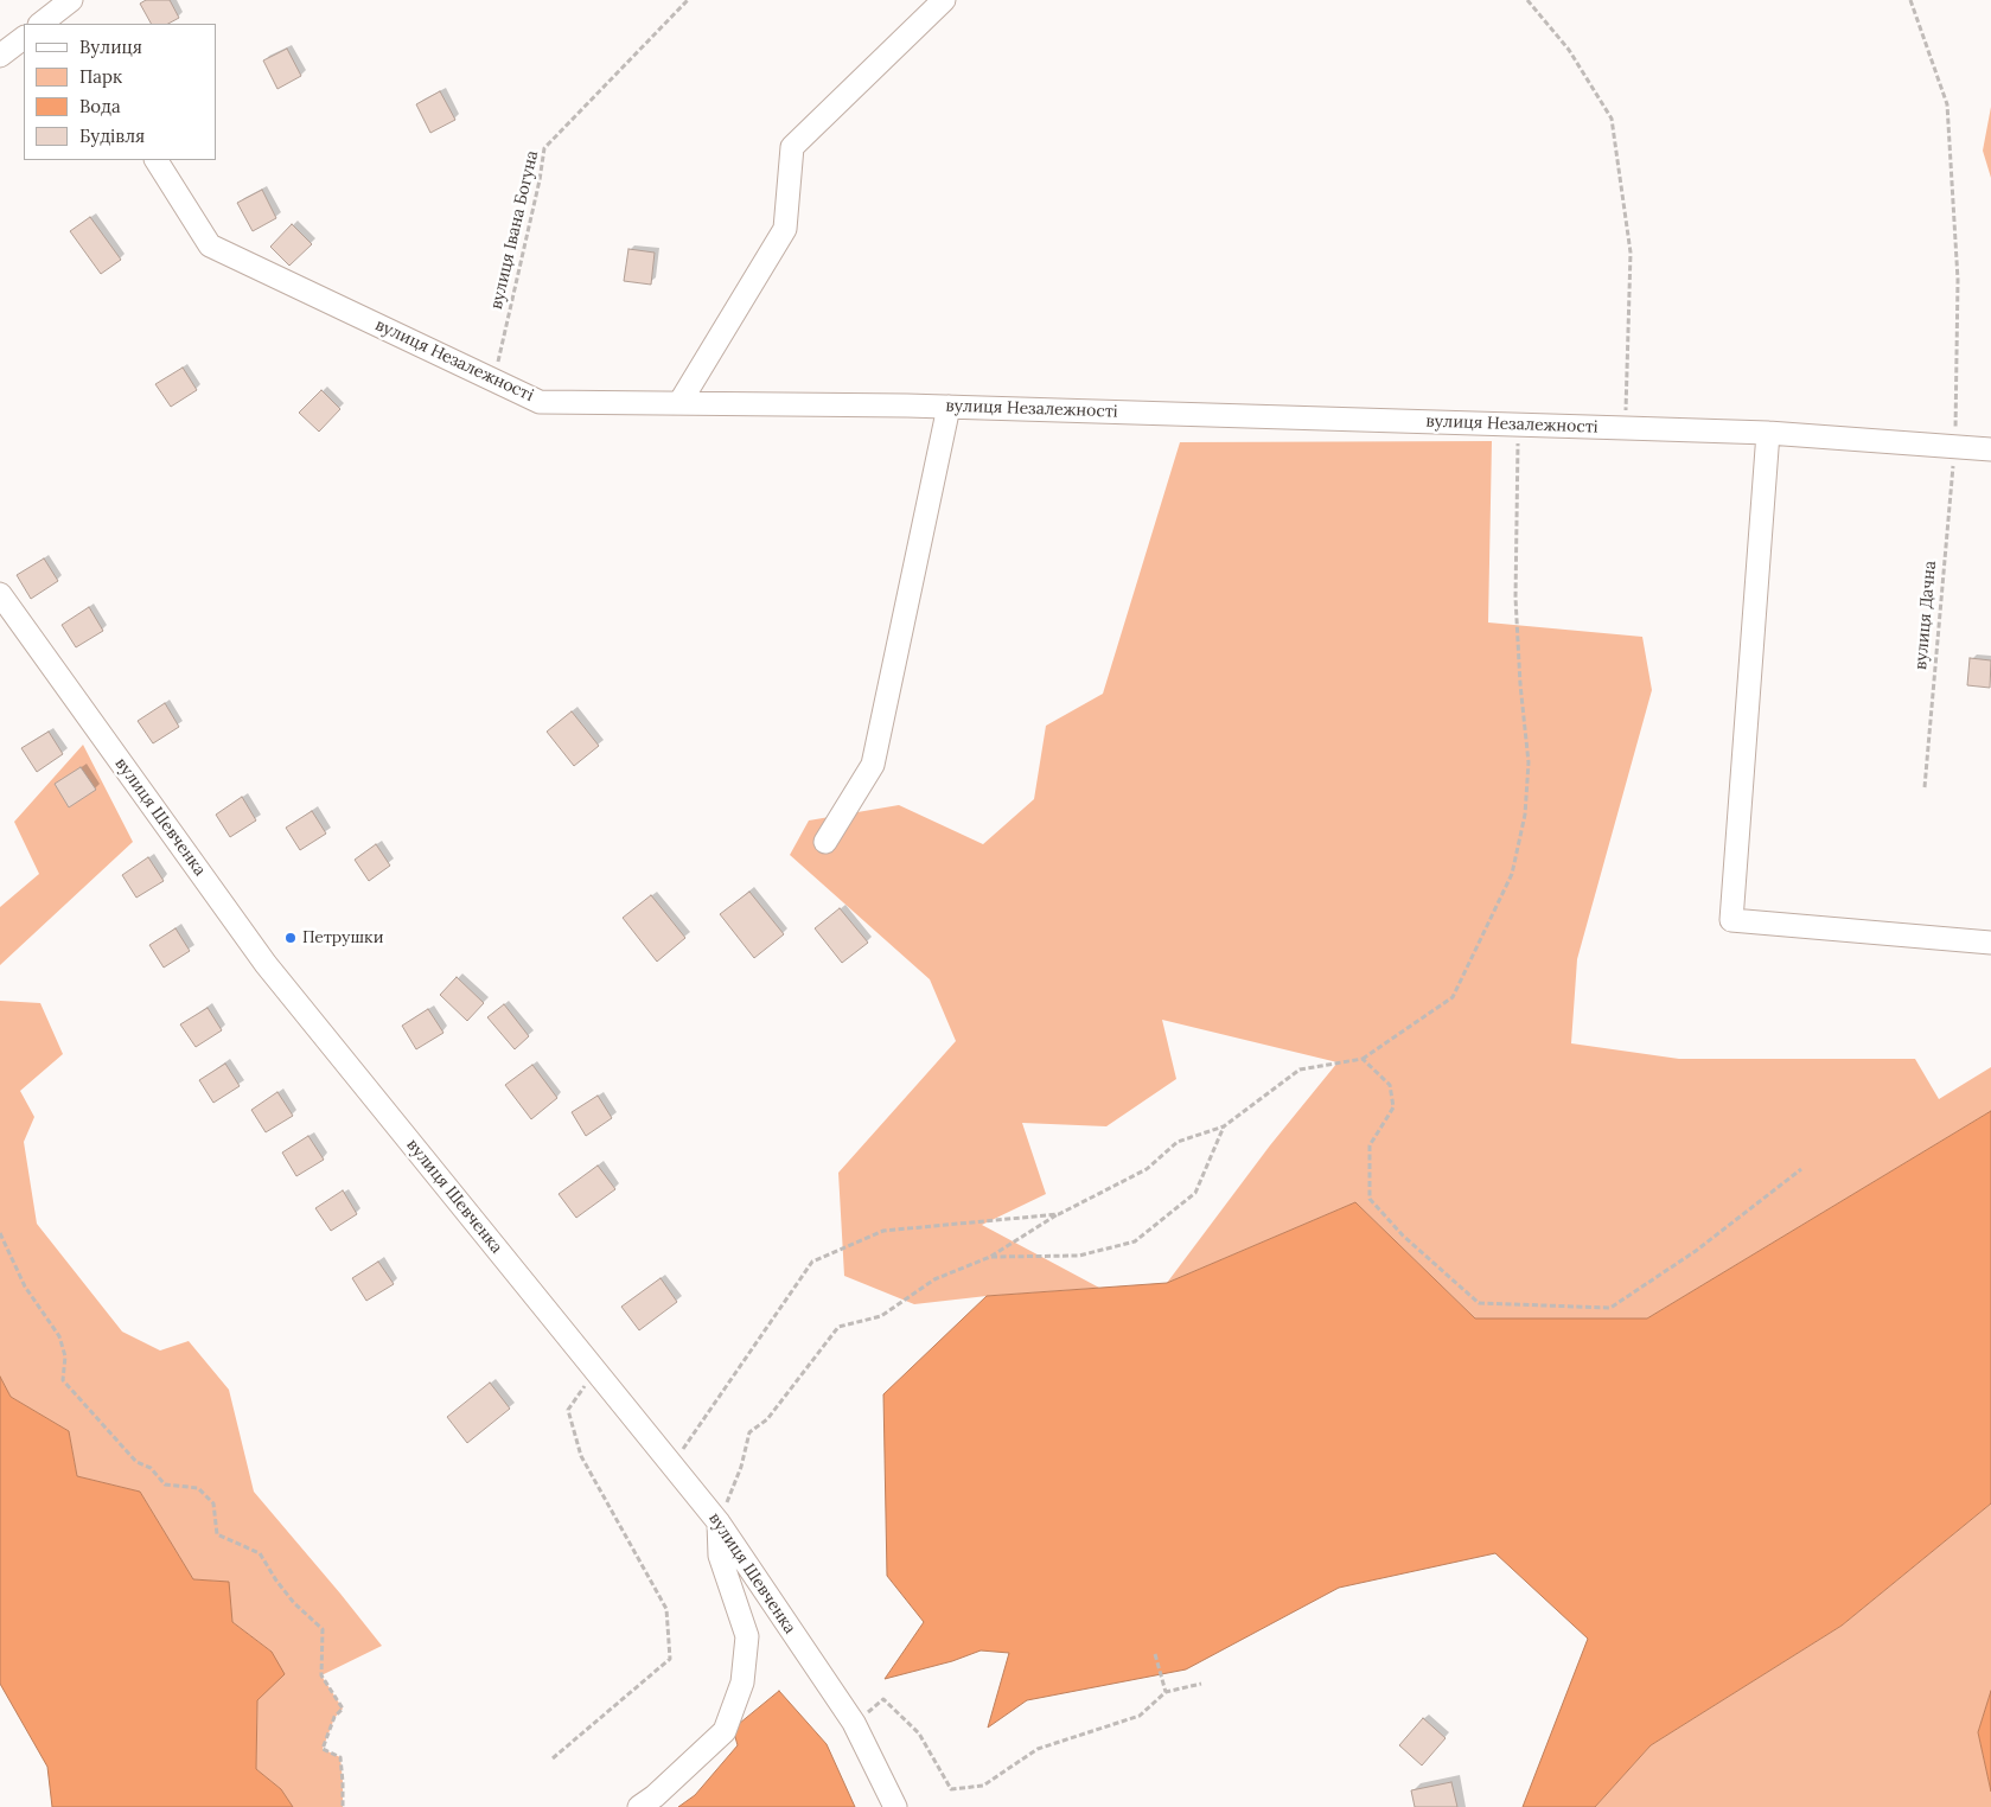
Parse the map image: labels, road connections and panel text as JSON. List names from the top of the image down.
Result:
{
  "streets": {
    "street": ["вулиця Незалежності", "вулиця Шевченка"],
    "path": ["вулиця Івана Богуна", "вулиця Дачна"]
  },
  "crossings": [
    ["вулиця Івана Богуна", "вулиця Незалежності"],
    ["вулиця Незалежності", "вулиця Дачна"]
  ],
  "places": ["Петрушки"],
  "legend": [
    "Вулиця",
    "Парк",
    "Вода",
    "Будівля"
  ]
}
